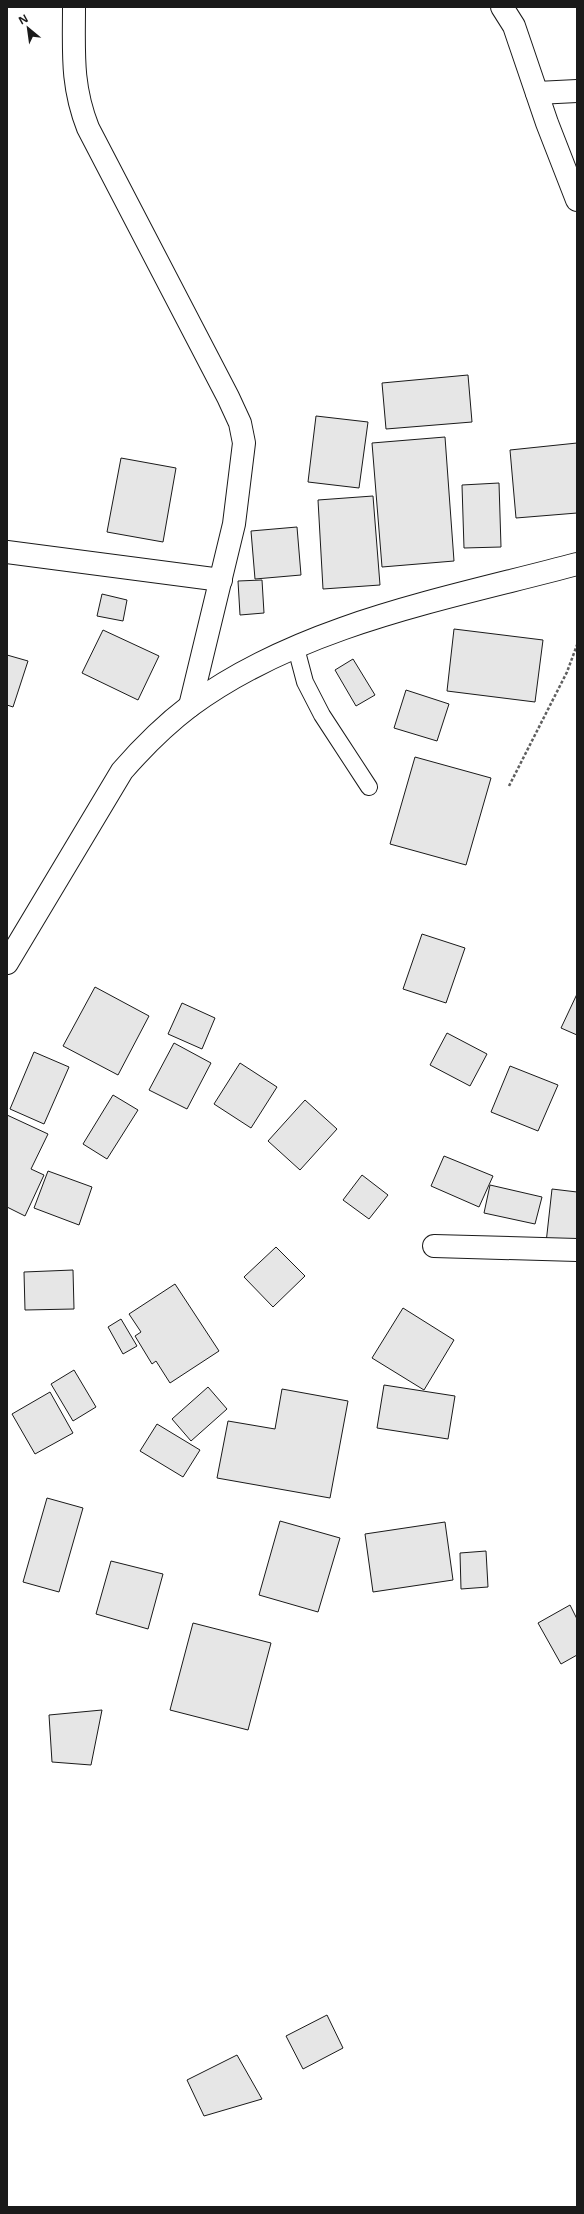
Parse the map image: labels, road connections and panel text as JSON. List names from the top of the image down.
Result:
{
  "north": "top left"
}
